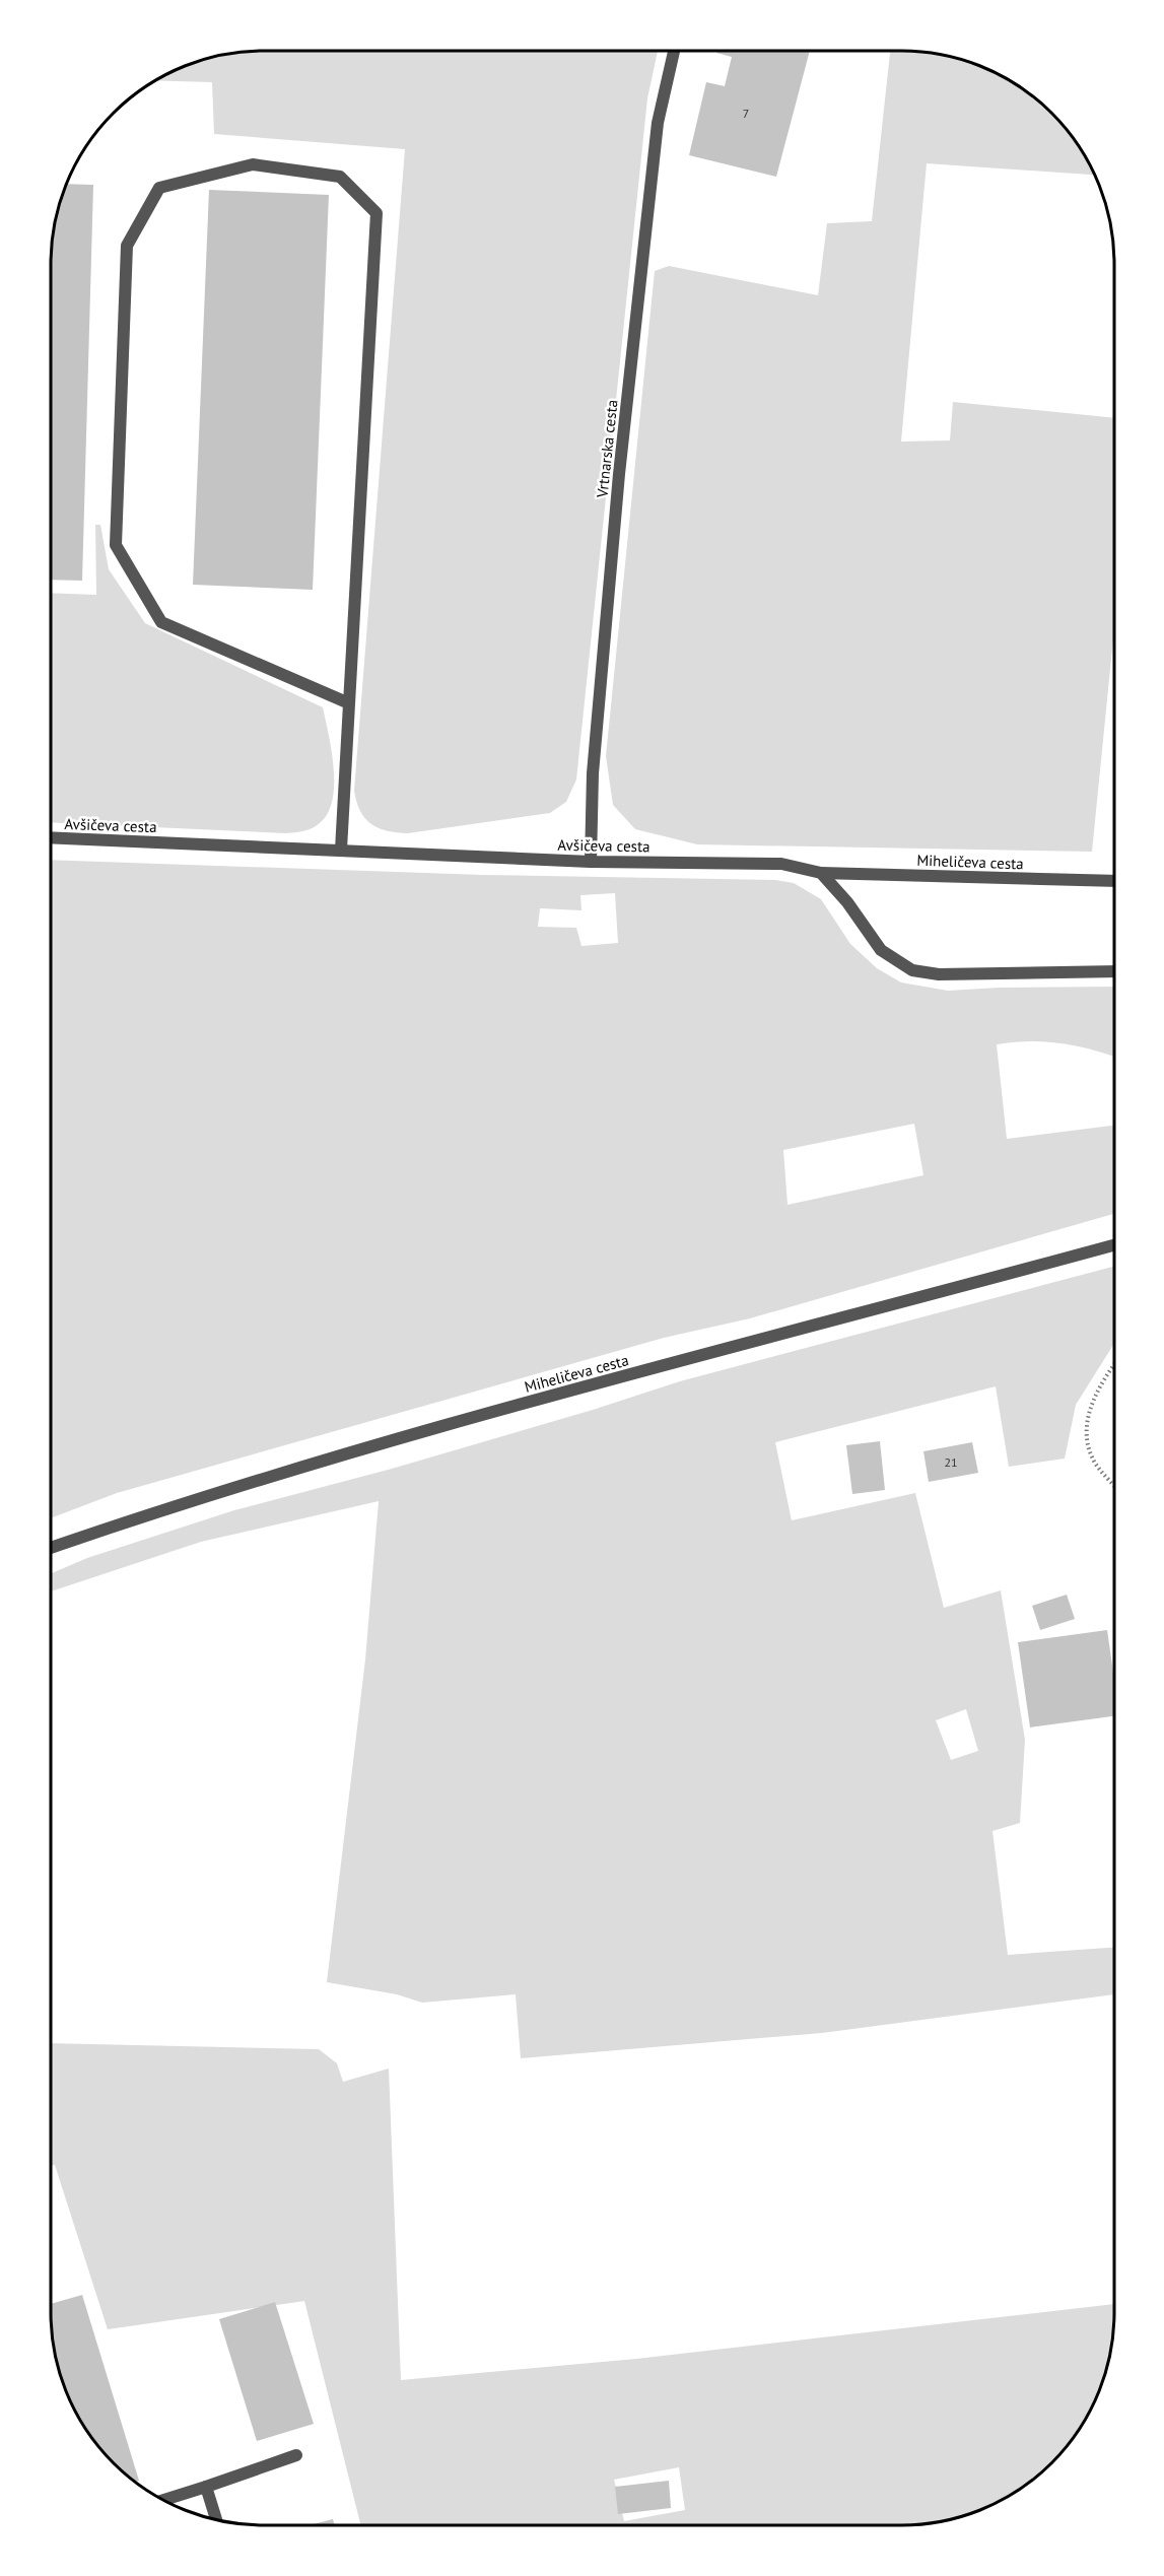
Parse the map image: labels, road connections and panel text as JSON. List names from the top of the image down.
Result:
{
  "streets": {
    "street": ["Vrtnarska cesta", "Avšičeva cesta", "Miheličeva cesta"]
  },
  "crossings": [
    ["Vrtnarska cesta", "Avšičeva cesta"],
    ["Avšičeva cesta", "Miheličeva cesta"]
  ],
  "house_numbers": ["7", "21"]
}
